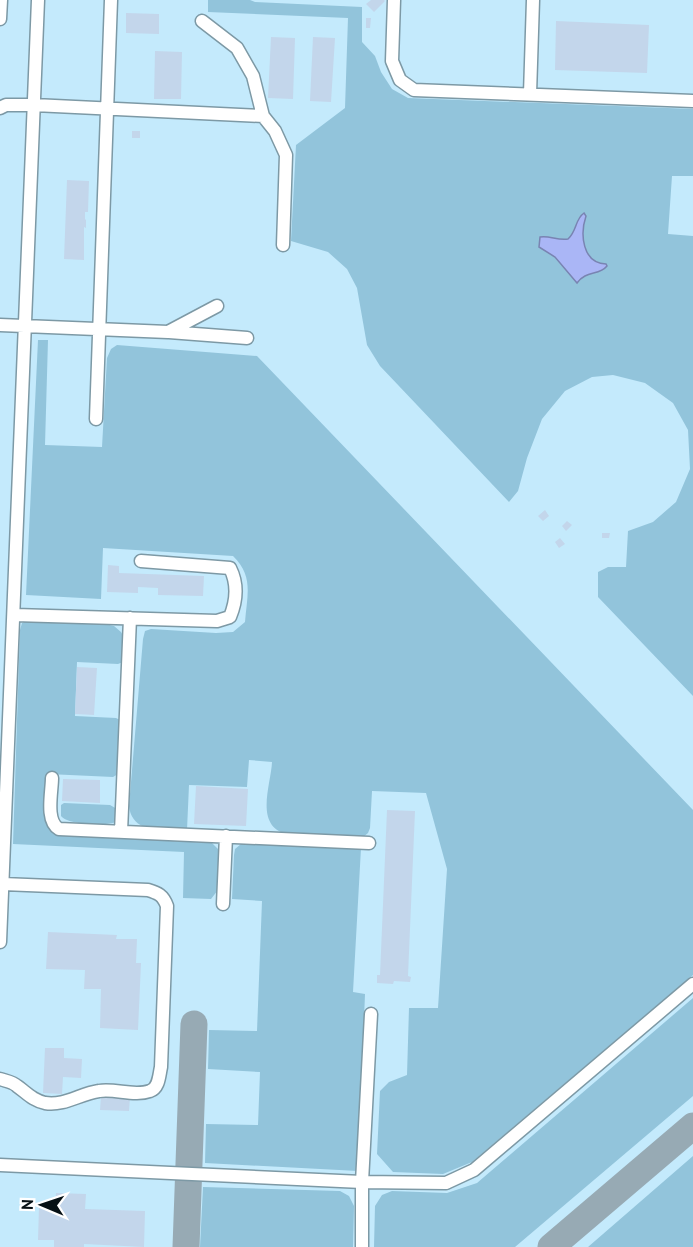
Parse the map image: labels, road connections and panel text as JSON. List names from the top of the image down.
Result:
{
  "north": "left"
}
